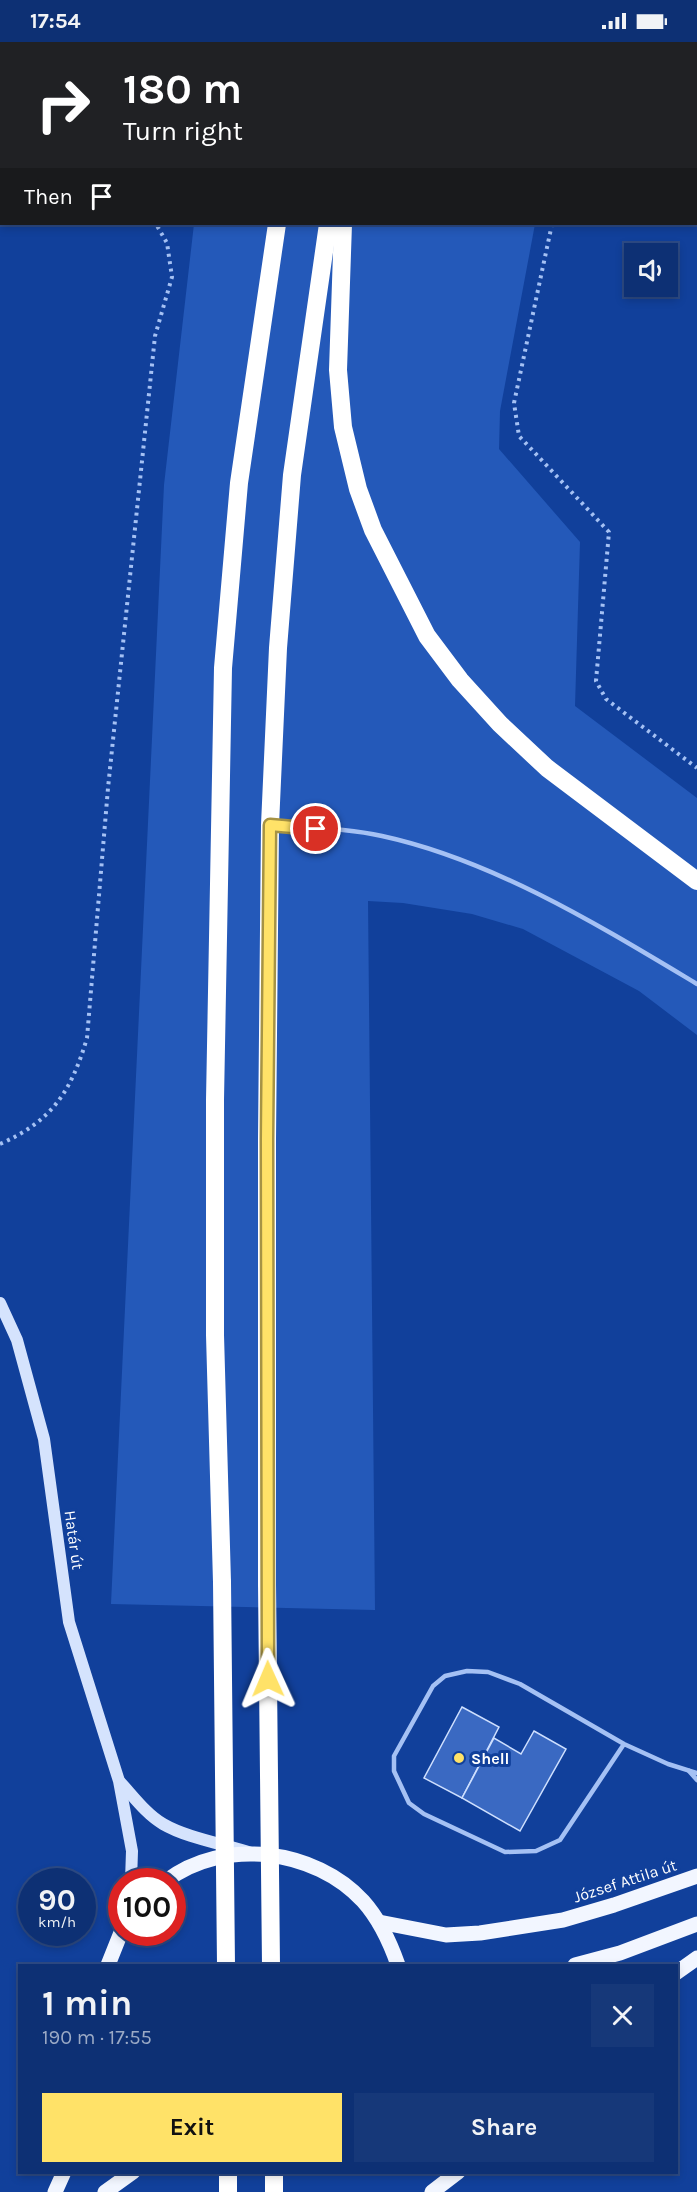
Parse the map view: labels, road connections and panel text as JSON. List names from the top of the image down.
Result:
{
  "streets": {
    "main road": ["Határ út", "József Attila út"]
  },
  "places": ["Shell"],
  "page": {
    "status": "17:54",
    "turn": ["180 m", "Turn right"],
    "then": "Then",
    "speed": "90 km/h",
    "limit": "100",
    "heading": ["1 min", "190 m · 17:55"],
    "buttons": ["Exit", "Share"]
  }
}
